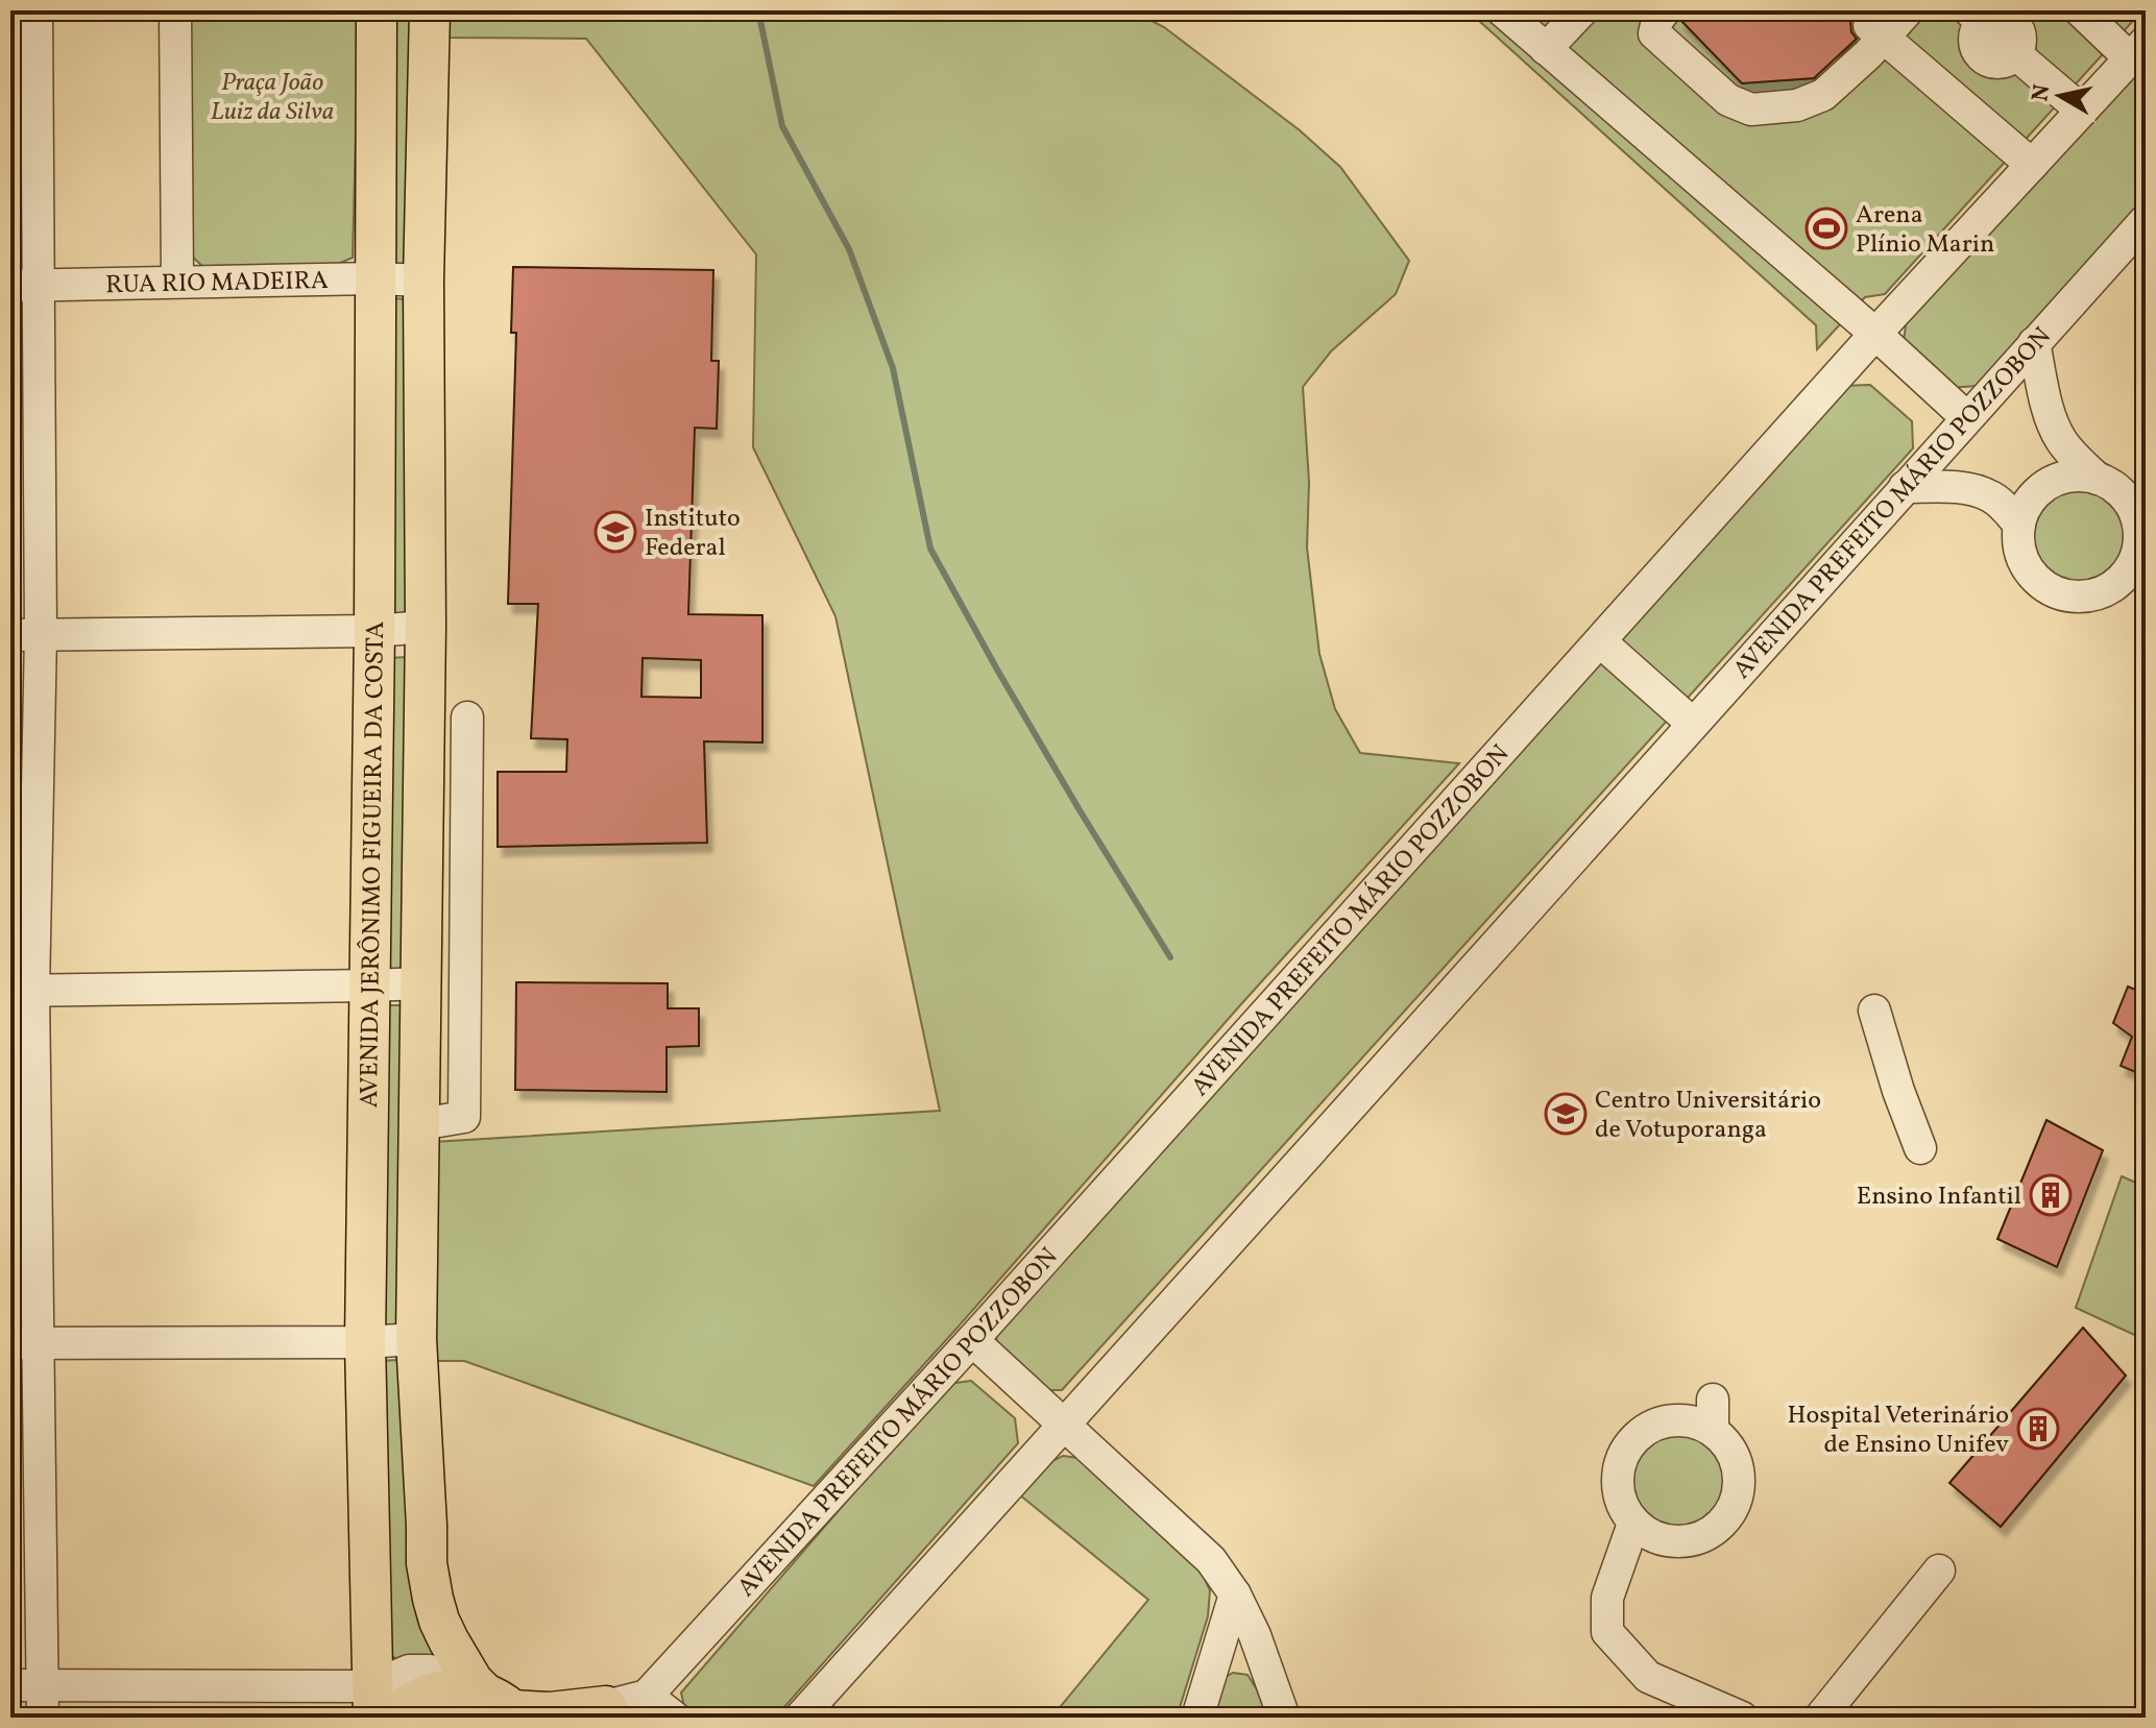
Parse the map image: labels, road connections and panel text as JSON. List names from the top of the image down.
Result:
{
  "streets": {
    "main road": ["AVENIDA JERÔNIMO FIGUEIRA DA COSTA"],
    "street": ["RUA RIO MADEIRA", "AVENIDA PREFEITO MÁRIO POZZOBON"]
  },
  "crossings": [
    ["RUA RIO MADEIRA", "AVENIDA JERÔNIMO FIGUEIRA DA COSTA"]
  ],
  "parks": ["Praça João Luiz da Silva"],
  "places": {
    "sports": ["Arena Plínio Marin"],
    "school or university": ["Instituto Federal", "Centro Universitário de Votuporanga"],
    "building": ["Ensino Infantil", "Hospital Veterinário de Ensino Unifev"]
  },
  "north": "left"
}
